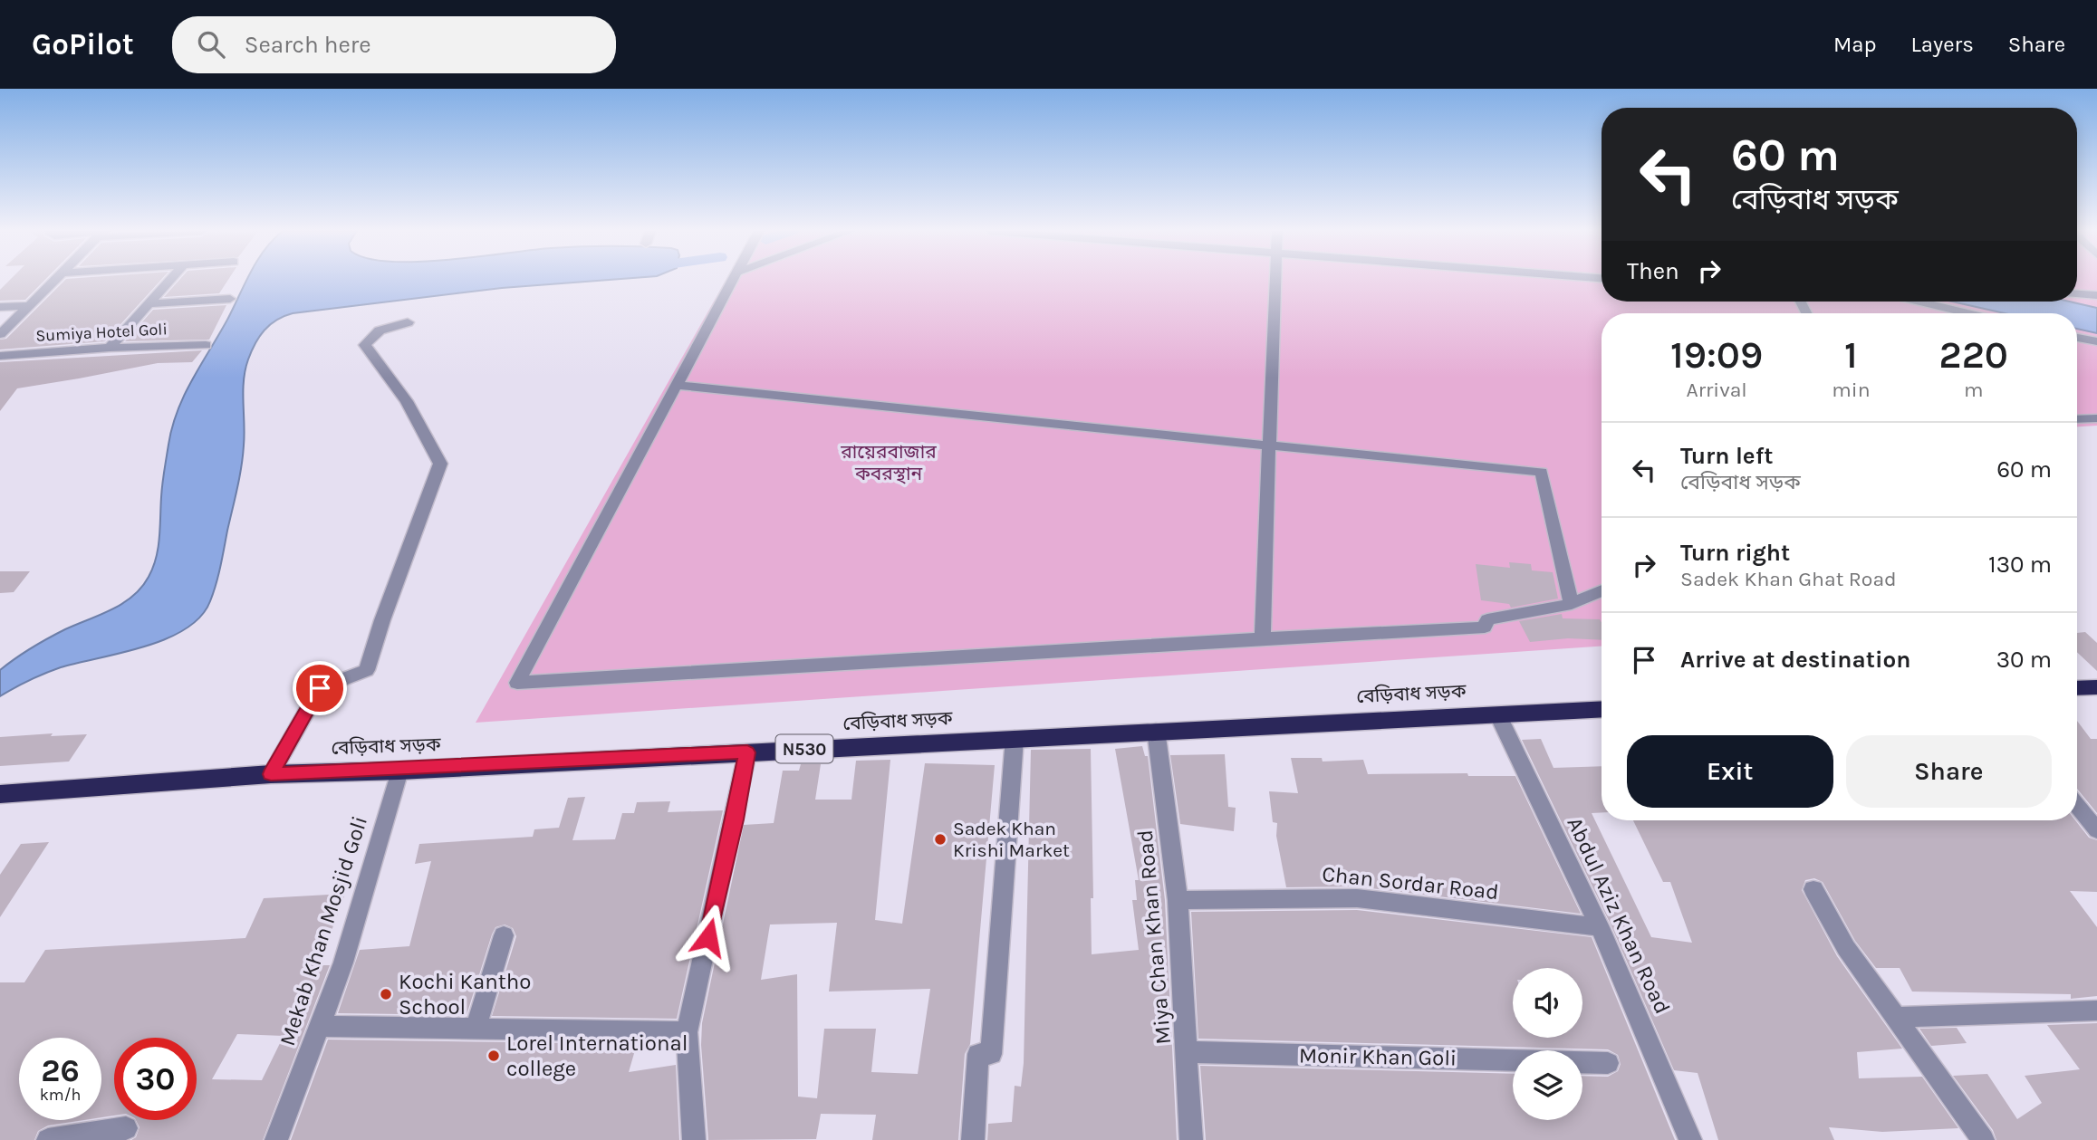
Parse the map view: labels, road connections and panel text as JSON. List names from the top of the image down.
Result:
{
  "streets": {
    "highway": ["বেড়িবাধ সড়ক", "N530"],
    "street": [
      "Sumiya Hotel Goli",
      "Chan Sordar Road",
      "Abdul Aziz Khan Road",
      "Mekab Khan Mosjid Goli",
      "Miya Chan Khan Road",
      "Monir Khan Goli"
    ]
  },
  "crossings": [
    ["বেড়িবাধ সড়ক", "Abdul Aziz Khan Road"],
    ["বেড়িবাধ সড়ক", "Mekab Khan Mosjid Goli"],
    ["বেড়িবাধ সড়ক", "Miya Chan Khan Road"],
    ["Chan Sordar Road", "Abdul Aziz Khan Road"],
    ["Chan Sordar Road", "Miya Chan Khan Road"],
    ["Miya Chan Khan Road", "Monir Khan Goli"]
  ],
  "parks": ["রায়েরবাজার কবরস্থান"],
  "places": ["Sadek Khan Krishi Market", "Kochi Kantho School", "Lorel International college"],
  "page": {
    "header": "GoPilot",
    "search": "Search here",
    "nav": ["Map", "Layers", "Share"],
    "turn": ["60 m", "বেড়িবাধ সড়ক"],
    "then": "Then",
    "eta": [
      "19:09",
      "Arrival",
      "1",
      "min",
      "220",
      "m"
    ],
    "list": [
      {
        "name": "Turn left",
        "note": "বেড়িবাধ সড়ক",
        "value": "60 m"
      },
      {
        "name": "Turn right",
        "note": "Sadek Khan Ghat Road",
        "value": "130 m"
      },
      {
        "name": "Arrive at destination",
        "value": "30 m"
      }
    ],
    "buttons": ["Exit", "Share"],
    "speed": "26 km/h",
    "limit": "30"
  }
}
